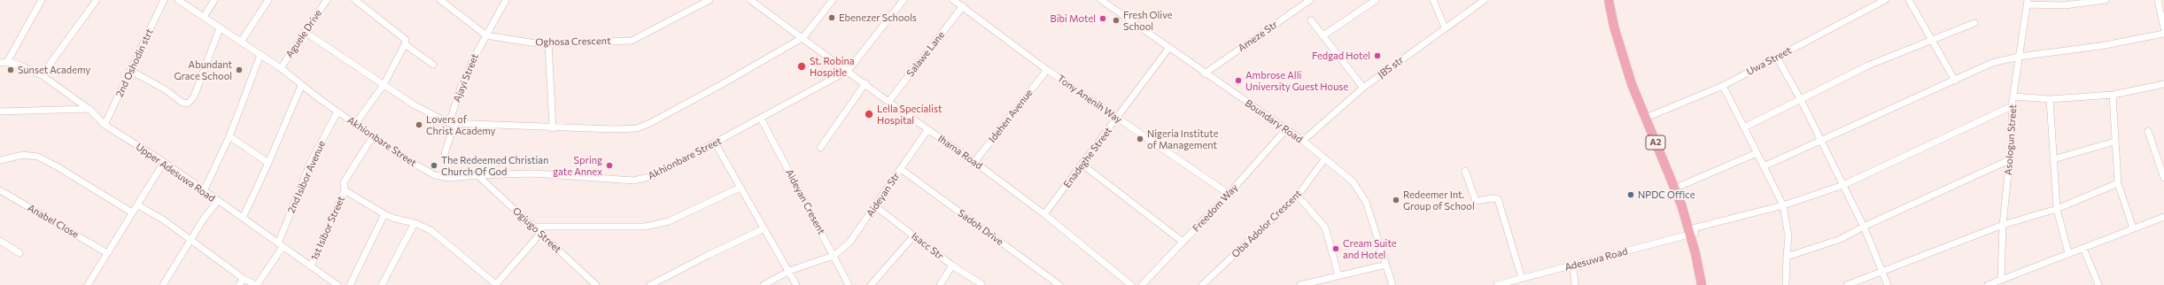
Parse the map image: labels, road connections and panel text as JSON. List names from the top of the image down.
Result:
{
  "streets": {
    "highway": ["A2"],
    "street": [
      "Aguele Drive",
      "Ameze Str",
      "Oghosa Crescent",
      "Salawe Lane",
      "Uwa Street",
      "2nd Oshodin strt",
      "JBS str",
      "Ajayi Street",
      "Tony Anenih Way",
      "Idehen Avenue",
      "Boundary Road",
      "Asologun Street",
      "Akhionbare Street",
      "Ihama Road",
      "Enadeghe Street",
      "Upper Adesuwa Road",
      "2nd Isibor Avenue",
      "Aideyan Str",
      "Aideyan Cresent",
      "Freedom Way",
      "Anabel Close",
      "Oba Adolor Crescent",
      "Sadoh Drive",
      "1st Isibor Street",
      "Ogiugo Street",
      "Isacc Str",
      "Adesuwa Road"
    ]
  },
  "crossings": [
    ["Aguele Drive", "Akhionbare Street"],
    ["Ameze Str", "Boundary Road"],
    ["Oghosa Crescent", "Ajayi Street"],
    ["Salawe Lane", "Tony Anenih Way"],
    ["Salawe Lane", "Ihama Road"],
    ["Uwa Street", "A2"],
    ["2nd Oshodin strt", "Upper Adesuwa Road"],
    ["JBS str", "Boundary Road"],
    ["Tony Anenih Way", "Idehen Avenue"],
    ["Tony Anenih Way", "Enadeghe Street"],
    ["Tony Anenih Way", "Freedom Way"],
    ["Idehen Avenue", "Ihama Road"],
    ["Boundary Road", "Enadeghe Street"],
    ["Boundary Road", "Freedom Way"],
    ["Boundary Road", "Oba Adolor Crescent"],
    ["Asologun Street", "Adesuwa Road"],
    ["Akhionbare Street", "Ihama Road"],
    ["Akhionbare Street", "2nd Isibor Avenue"],
    ["Akhionbare Street", "Aideyan Cresent"],
    ["Akhionbare Street", "1st Isibor Street"],
    ["Akhionbare Street", "Ogiugo Street"],
    ["A2", "Adesuwa Road"],
    ["Ihama Road", "Enadeghe Street"],
    ["Ihama Road", "Aideyan Str"],
    ["Upper Adesuwa Road", "2nd Isibor Avenue"],
    ["Upper Adesuwa Road", "1st Isibor Street"],
    ["Aideyan Str", "Aideyan Cresent"],
    ["Aideyan Str", "Sadoh Drive"],
    ["Aideyan Str", "Isacc Str"]
  ],
  "places": [
    "Ebenezer Schools",
    "Bibi Motel",
    "Fresh Olive School",
    "Fedgad Hotel",
    "St. Robina Hospitle",
    "Sunset Academy",
    "Abundant Grace School",
    "Ambrose Alli University Guest House",
    "Lella Specialist Hospital",
    "Lovers of Christ Academy",
    "Nigeria Institute of Management",
    "The Redeemed Christian Church Of God",
    "Spring gate Annex",
    "NPDC Office",
    "Redeemer Int. Group of School",
    "Cream Suite and Hotel"
  ]
}
